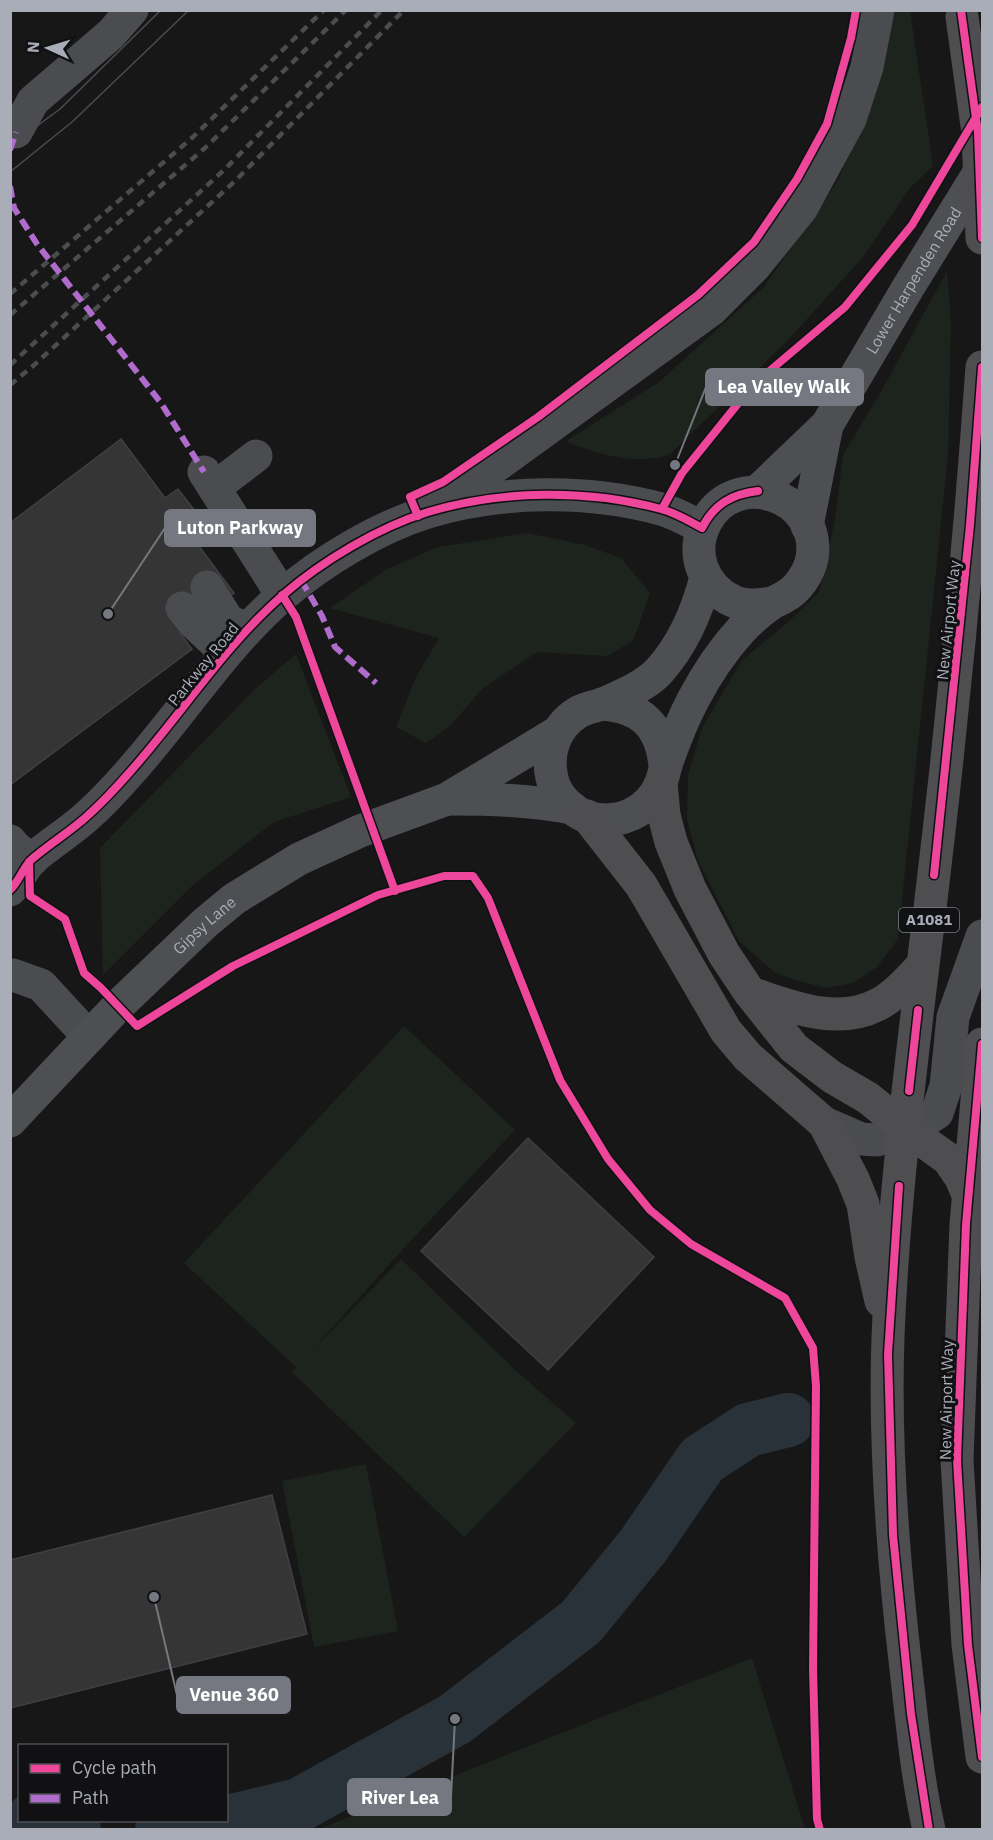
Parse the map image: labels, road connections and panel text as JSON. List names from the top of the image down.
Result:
{
  "streets": {
    "highway": ["New Airport Way", "A1081"],
    "main road": ["Lower Harpenden Road", "Gipsy Lane"],
    "street": ["Parkway Road"]
  },
  "crossings": [
    ["Lower Harpenden Road", "Parkway Road"]
  ],
  "places": [
    "Lea Valley Walk",
    "Luton Parkway",
    "Venue 360",
    "River Lea"
  ],
  "legend": ["Cycle path", "Path"],
  "north": "left"
}
